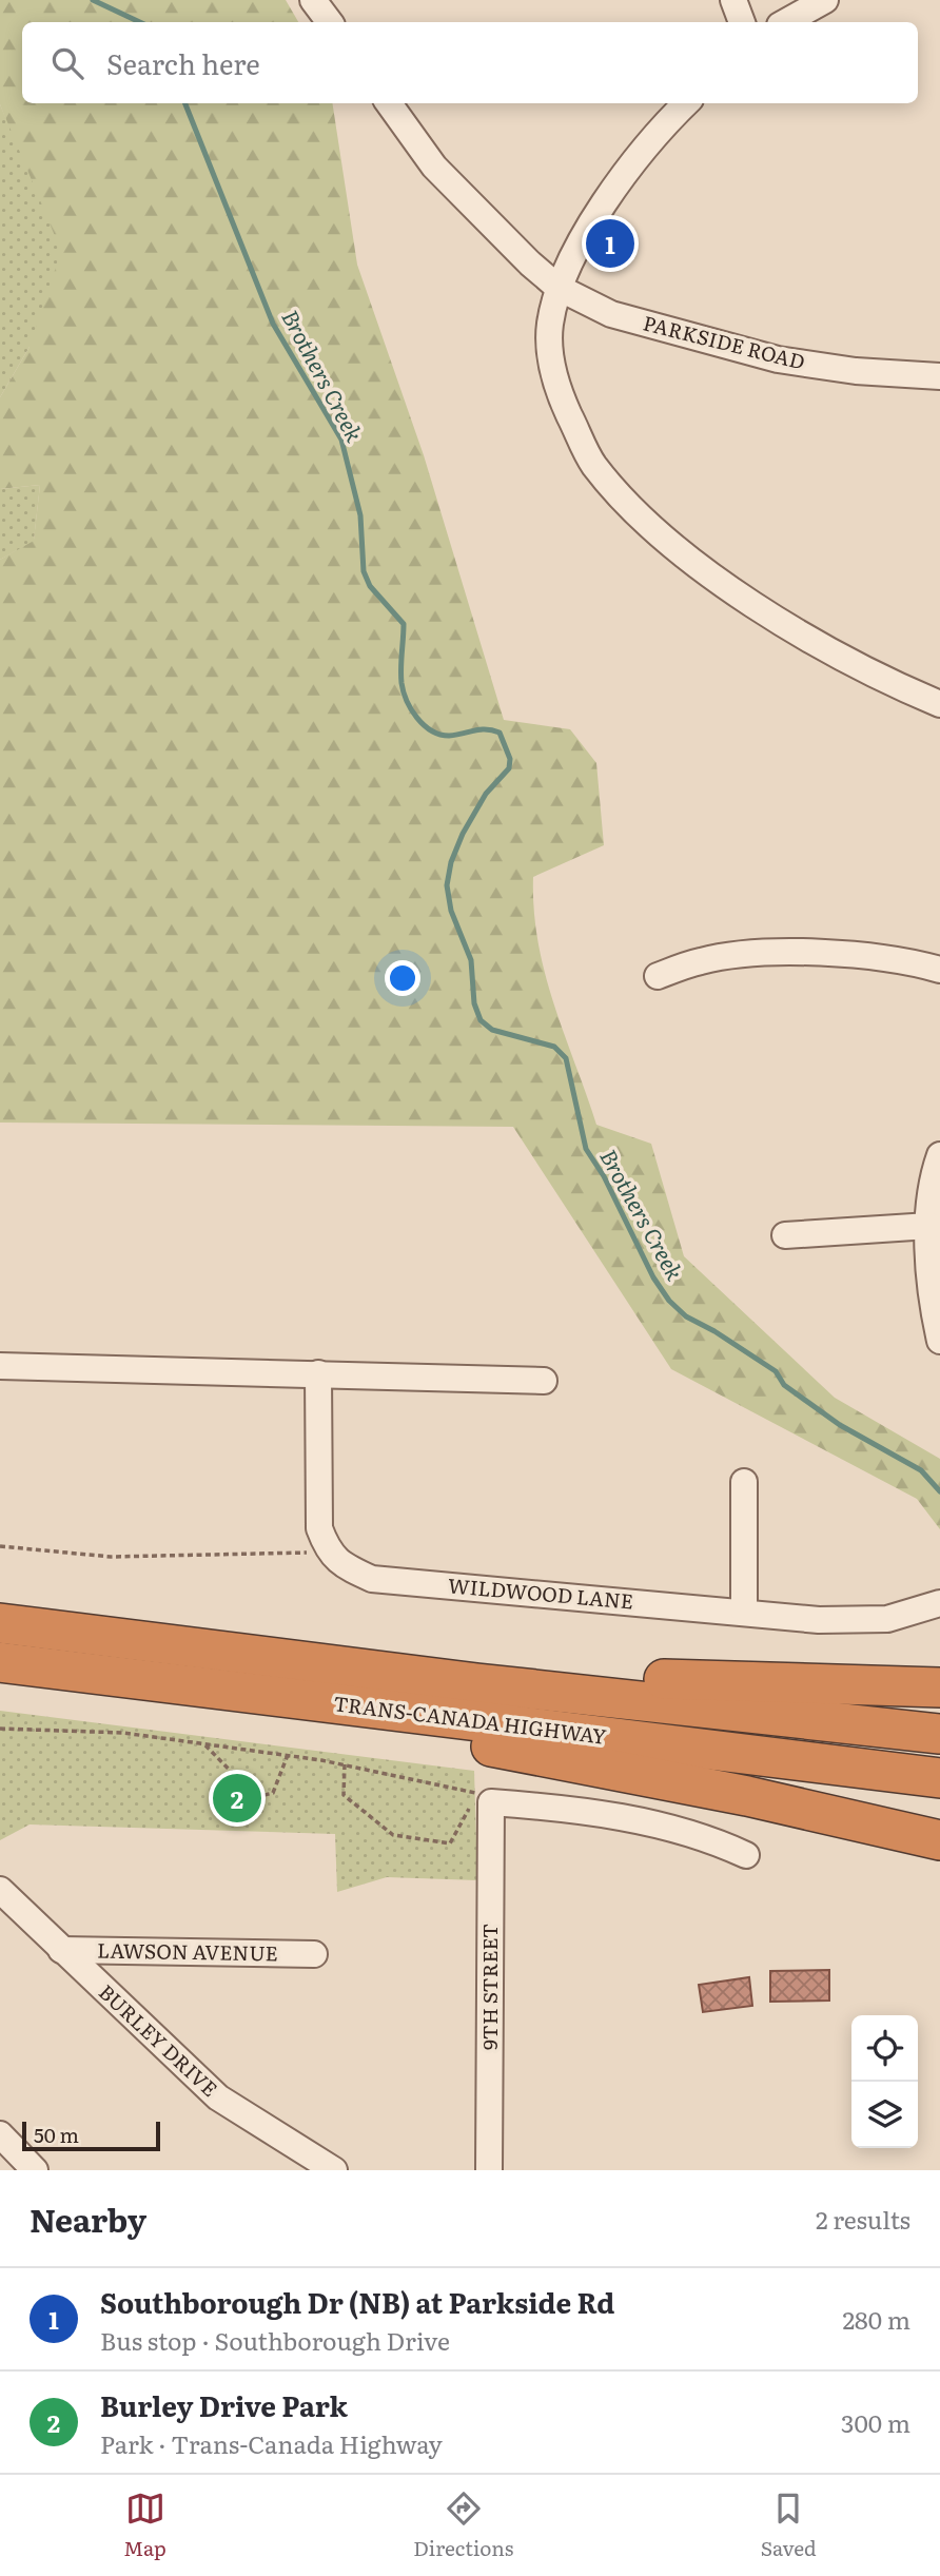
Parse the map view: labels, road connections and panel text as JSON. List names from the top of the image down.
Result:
{
  "streets": {
    "highway": ["TRANS-CANADA HIGHWAY"],
    "street": [
      "PARKSIDE ROAD",
      "WILDWOOD LANE",
      "LAWSON AVENUE",
      "9TH STREET",
      "BURLEY DRIVE"
    ]
  },
  "crossings": [
    ["LAWSON AVENUE", "BURLEY DRIVE"]
  ],
  "water": ["Brothers Creek"],
  "scale_bar": "50 m",
  "page": {
    "search": "Search here",
    "pins": ["1", "2"],
    "scale": "50 m",
    "heading": ["Nearby", "2 results"],
    "list": [
      {
        "mark": "1",
        "name": "Southborough Dr (NB) at Parkside Rd",
        "note": "Bus stop · Southborough Drive",
        "value": "280 m"
      },
      {
        "mark": "2",
        "name": "Burley Drive Park",
        "note": "Park · Trans-Canada Highway",
        "value": "300 m"
      }
    ],
    "nav": ["Map", "Directions", "Saved"]
  }
}
